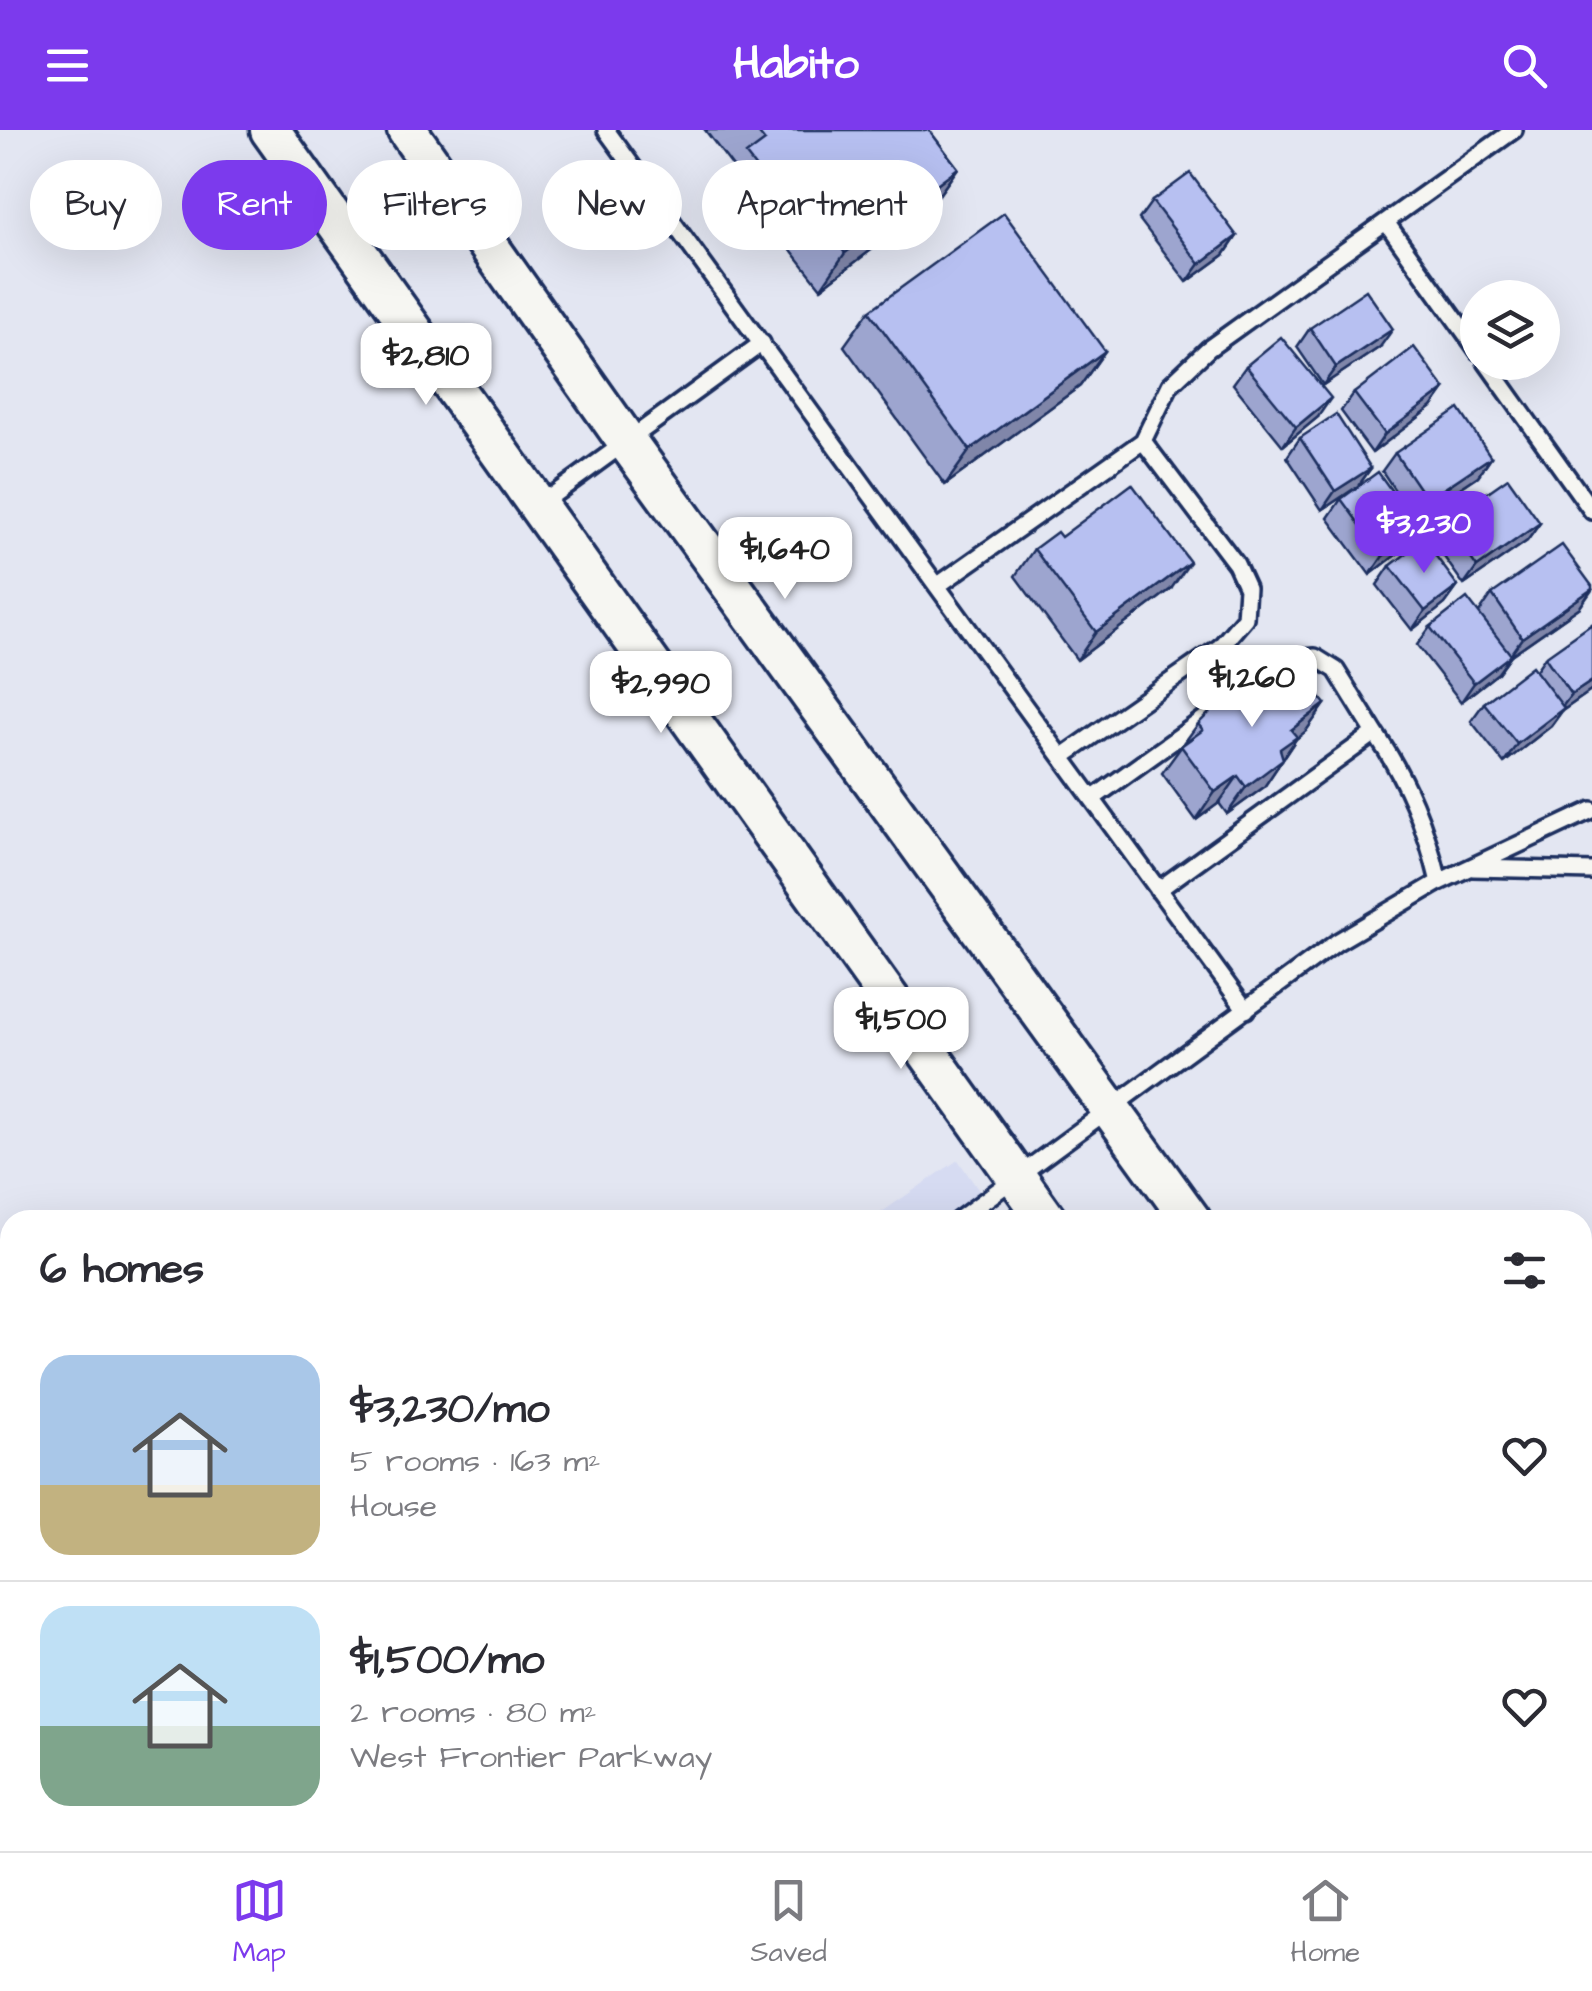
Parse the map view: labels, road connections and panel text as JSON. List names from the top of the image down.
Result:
{
  "page": {
    "header": "Habito",
    "chip": [
      "Buy",
      "Rent",
      "Filters",
      "New",
      "Apartment"
    ],
    "price": [
      "$2,810",
      "$3,230",
      "$1,640",
      "$1,260",
      "$2,990",
      "$1,500"
    ],
    "heading": "6 homes",
    "list": [
      {
        "name": "$3,230/mo",
        "note": "5 rooms · 163 m² · House"
      },
      {
        "name": "$1,500/mo",
        "note": "2 rooms · 80 m² · West Frontier Parkway"
      }
    ],
    "tabs": ["Map", "Saved", "Home"]
  }
}
